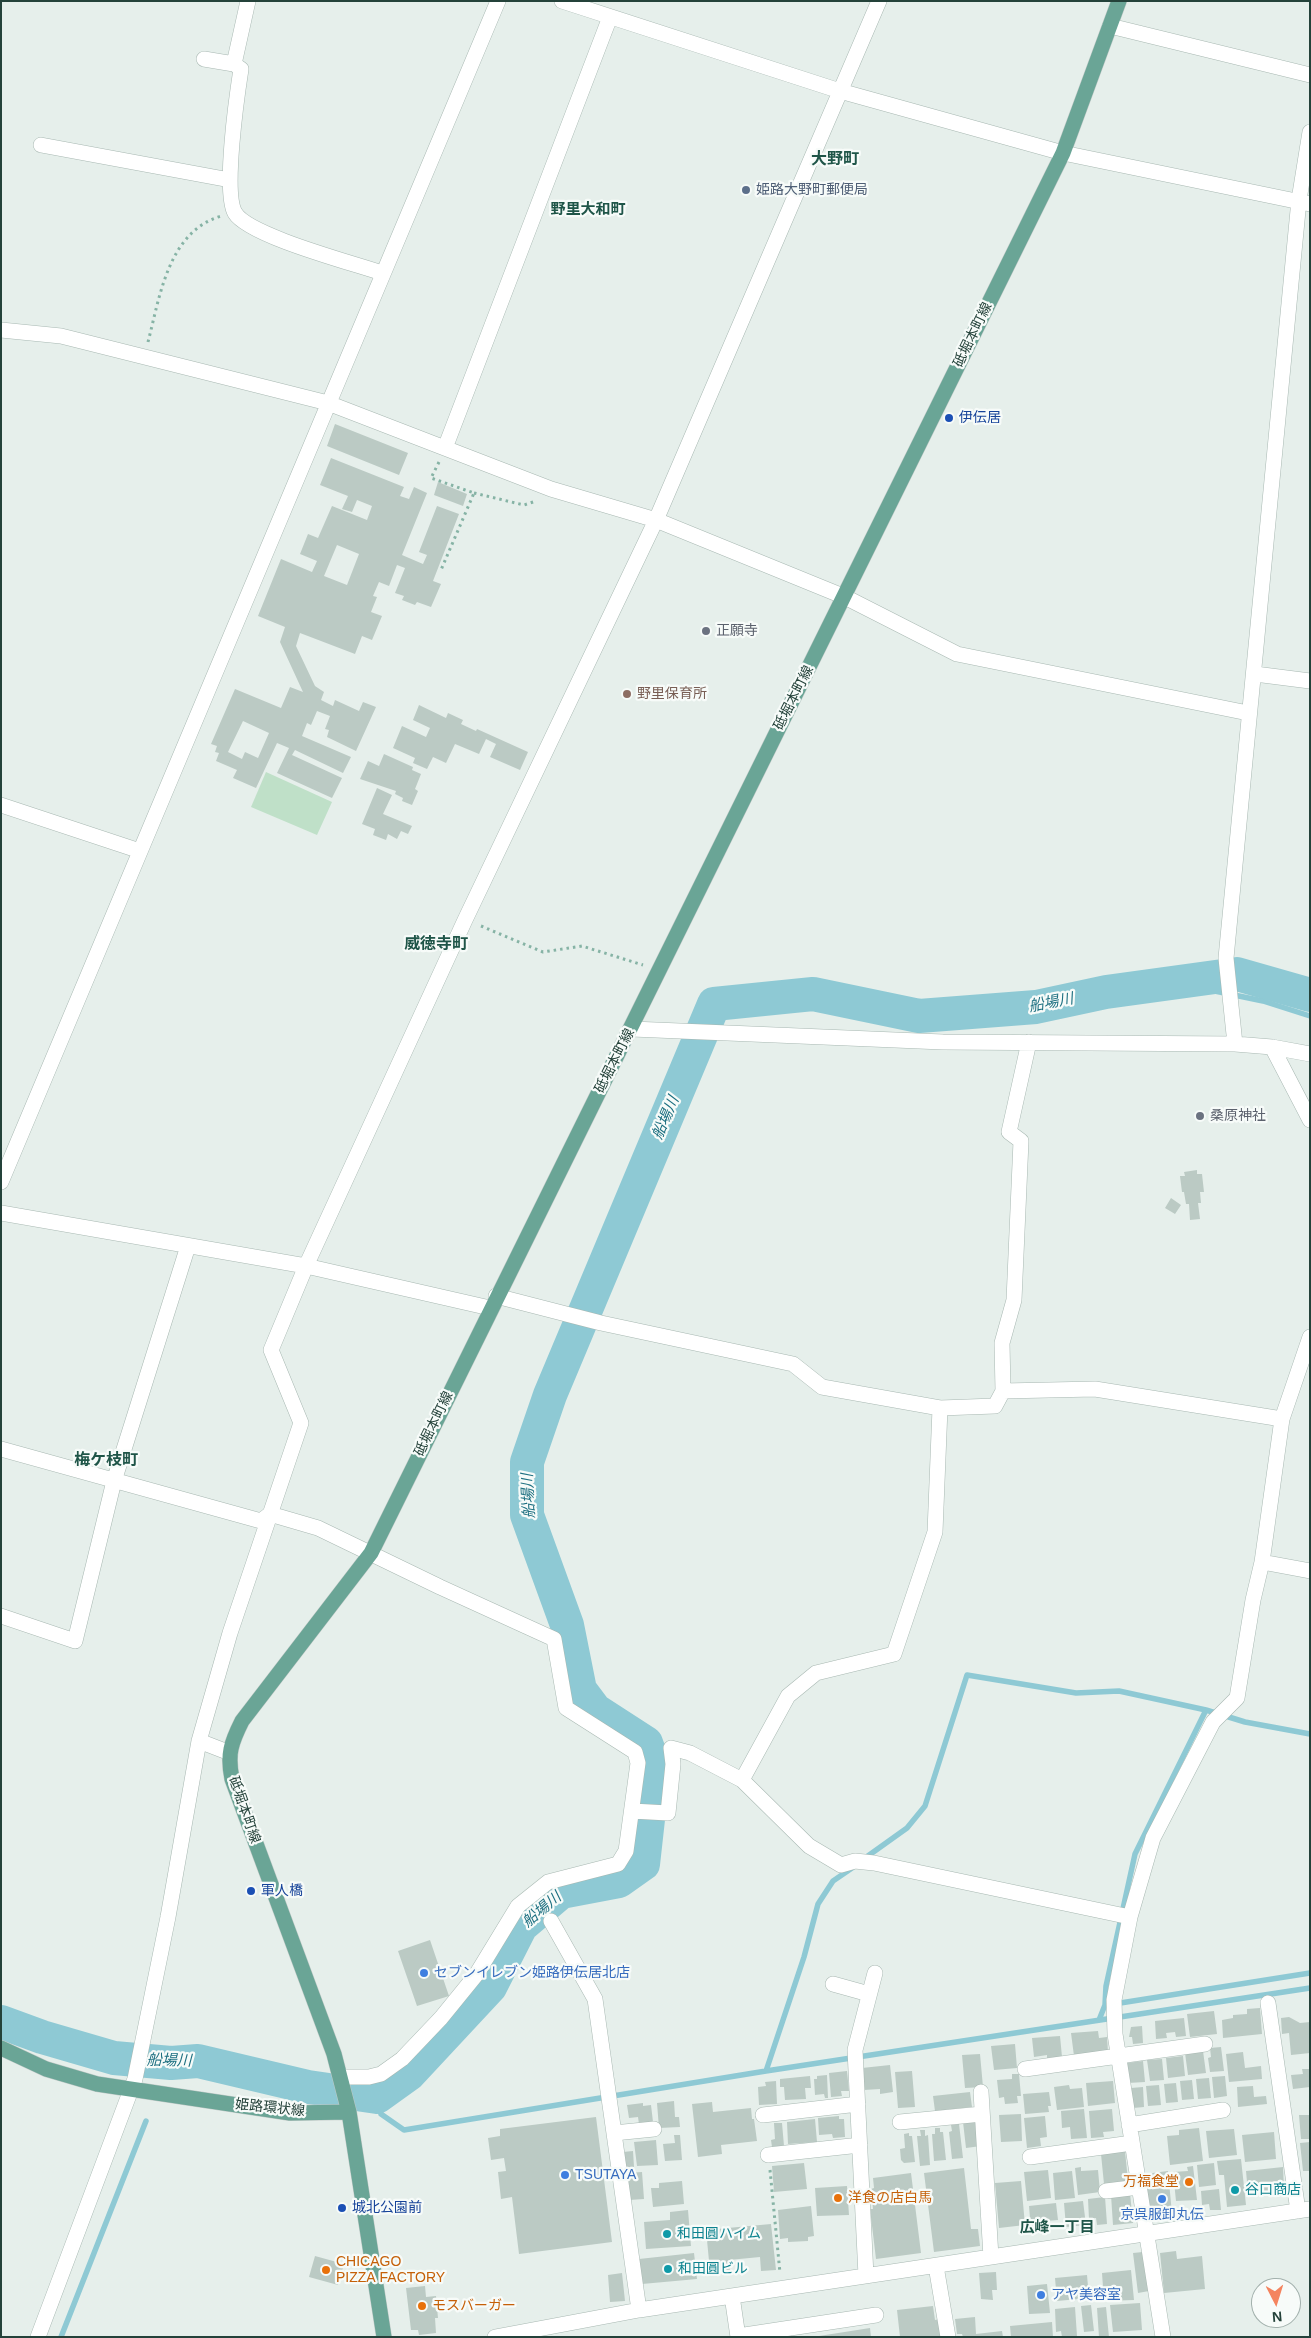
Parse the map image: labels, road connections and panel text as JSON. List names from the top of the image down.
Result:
{
  "streets": {
    "main road": ["砥堀本町線", "姫路環状線"]
  },
  "crossings": [
    ["砥堀本町線", "姫路環状線"]
  ],
  "districts": [
    "大野町",
    "野里大和町",
    "威徳寺町",
    "梅ケ枝町",
    "広峰一丁目"
  ],
  "water": ["船場川"],
  "places": [
    "姫路大野町郵便局",
    "伊伝居",
    "正願寺",
    "野里保育所",
    "桑原神社",
    "軍人橋",
    "セブンイレブン姫路伊伝居北店",
    "TSUTAYA",
    "万福食堂",
    "谷口商店",
    "洋食の店白馬",
    "京呉服卸丸伝",
    "城北公園前",
    "和田圓ハイム",
    "和田圓ビル",
    "CHICAGO PIZZA FACTORY",
    "アヤ美容室",
    "モスバーガー"
  ],
  "north": "bottom"
}
